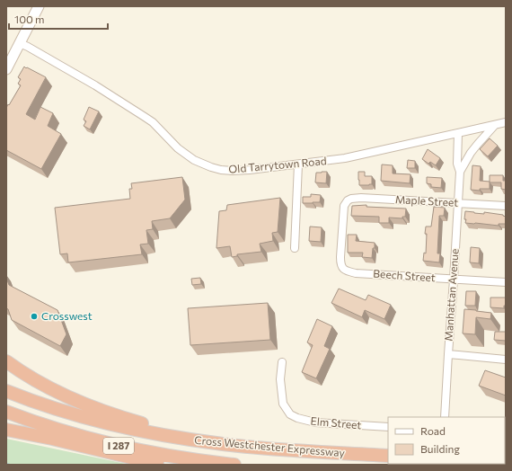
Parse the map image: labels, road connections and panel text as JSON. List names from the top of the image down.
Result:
{
  "streets": {
    "highway": ["I 287", "Cross Westchester Expressway"],
    "street": [
      "Old Tarrytown Road",
      "Maple Street",
      "Beech Street",
      "Manhattan Avenue",
      "Elm Street"
    ]
  },
  "crossings": [
    ["Old Tarrytown Road", "Manhattan Avenue"],
    ["Maple Street", "Beech Street"],
    ["Maple Street", "Manhattan Avenue"],
    ["Beech Street", "Manhattan Avenue"]
  ],
  "places": ["Crosswest"],
  "legend": ["Road", "Building"],
  "scale_bar": "100 m"
}
